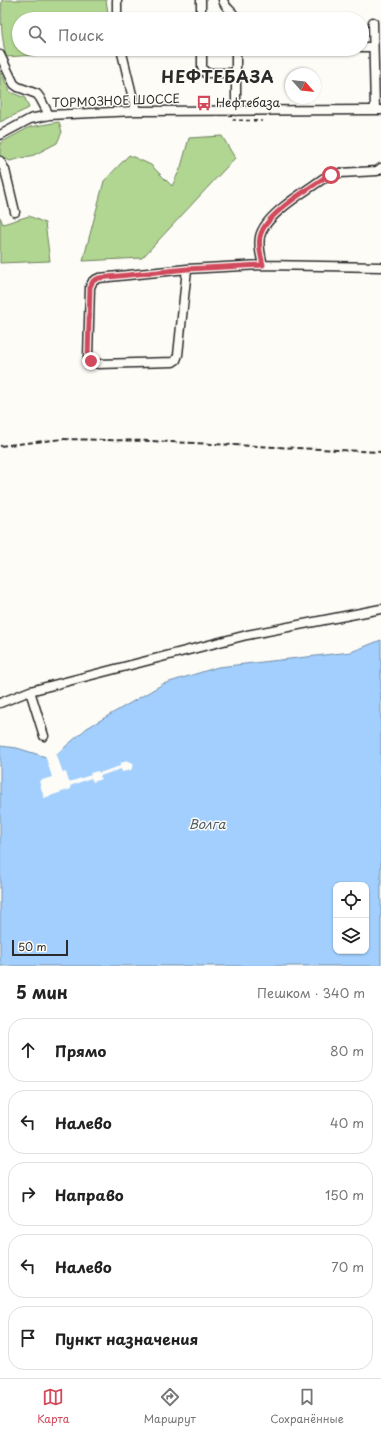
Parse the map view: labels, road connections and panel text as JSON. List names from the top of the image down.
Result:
{
  "streets": {
    "street": ["ТОРМОЗНОЕ ШОССЕ"]
  },
  "districts": ["НЕФТЕБАЗА"],
  "water": ["Волга"],
  "places": {
    "bus stop": ["Нефтебаза"]
  },
  "scale_bar": "50 m",
  "north": "bottom right",
  "page": {
    "search": "Поиск",
    "scale": "50 m",
    "heading": ["5 мин", "Пешком · 340 m"],
    "list": [
      ["Прямо", "80 m"],
      ["Налево", "40 m"],
      ["Направо", "150 m"],
      ["Налево", "70 m"],
      "Пункт назначения"
    ],
    "nav": ["Карта", "Маршрут", "Сохранённые"]
  }
}
